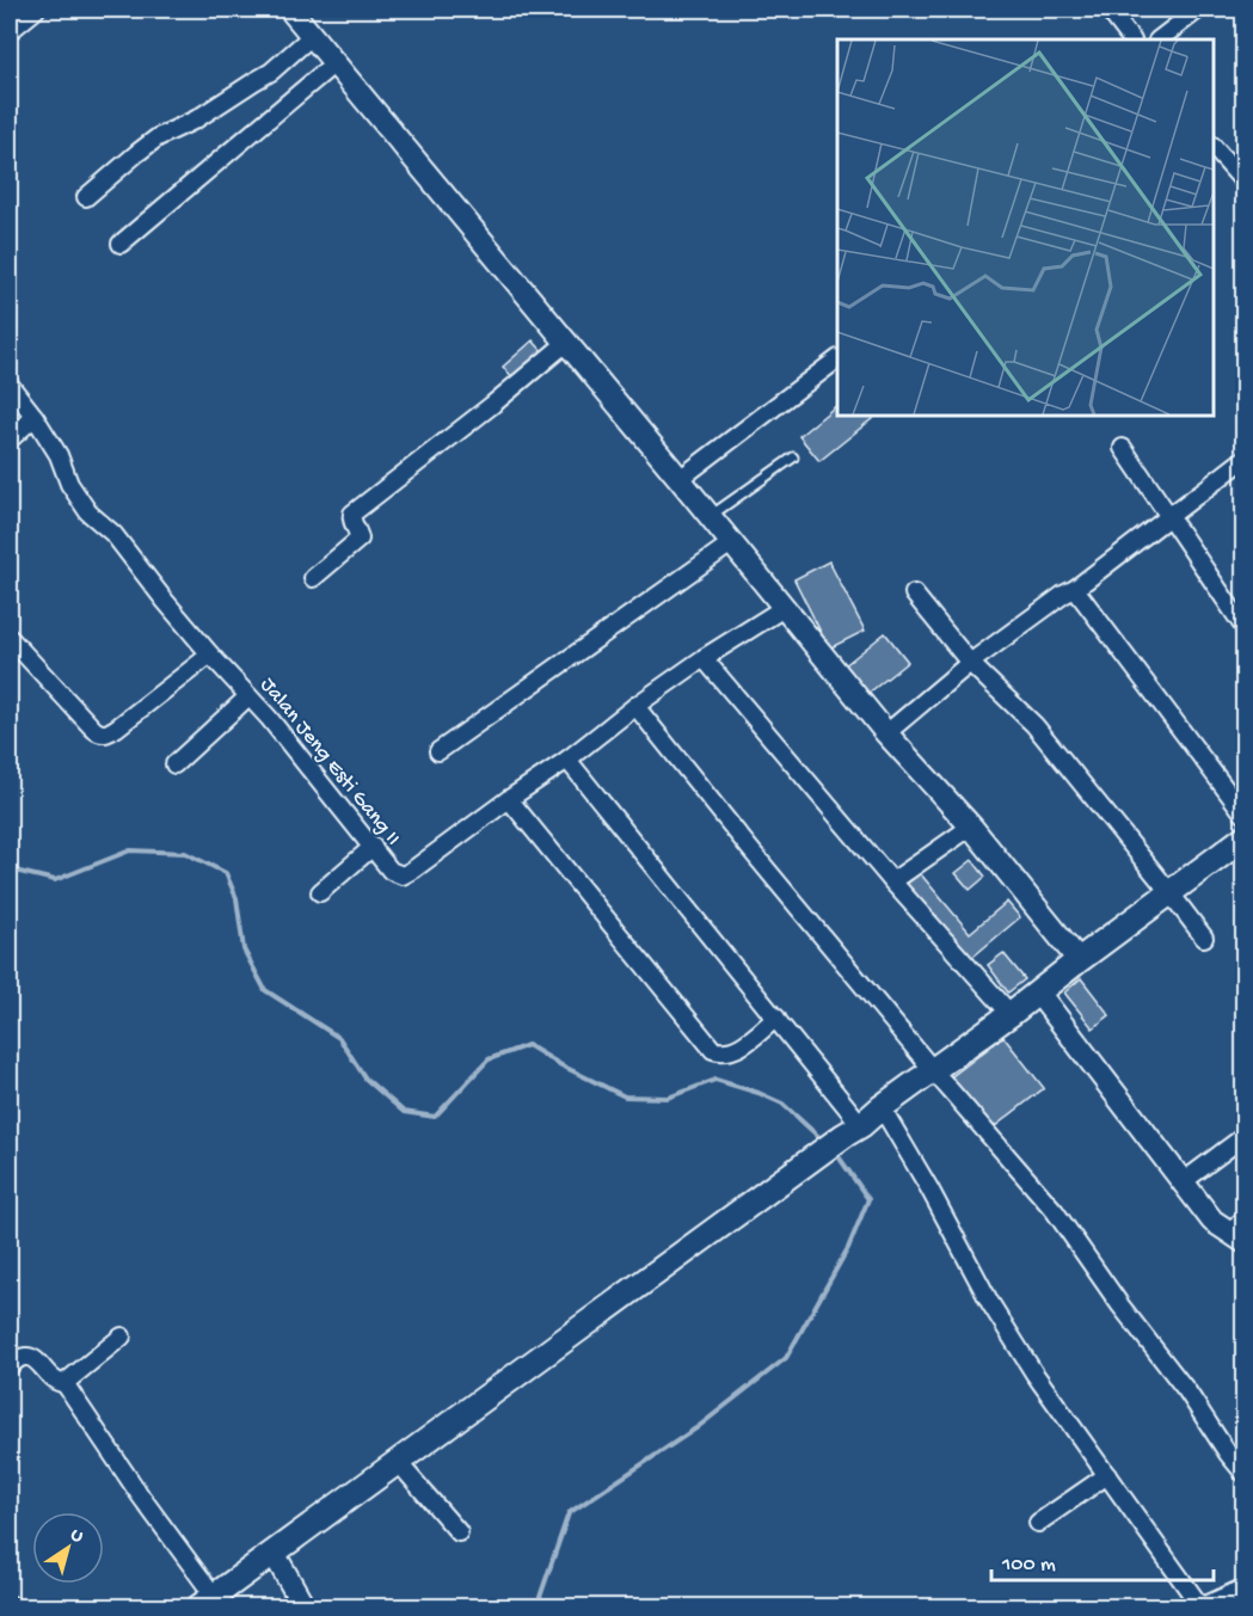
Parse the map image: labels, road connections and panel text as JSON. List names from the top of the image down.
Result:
{
  "streets": {
    "street": ["Jalan Jeng Esti Gang II"]
  },
  "scale_bar": "100 m",
  "north": "top right"
}
